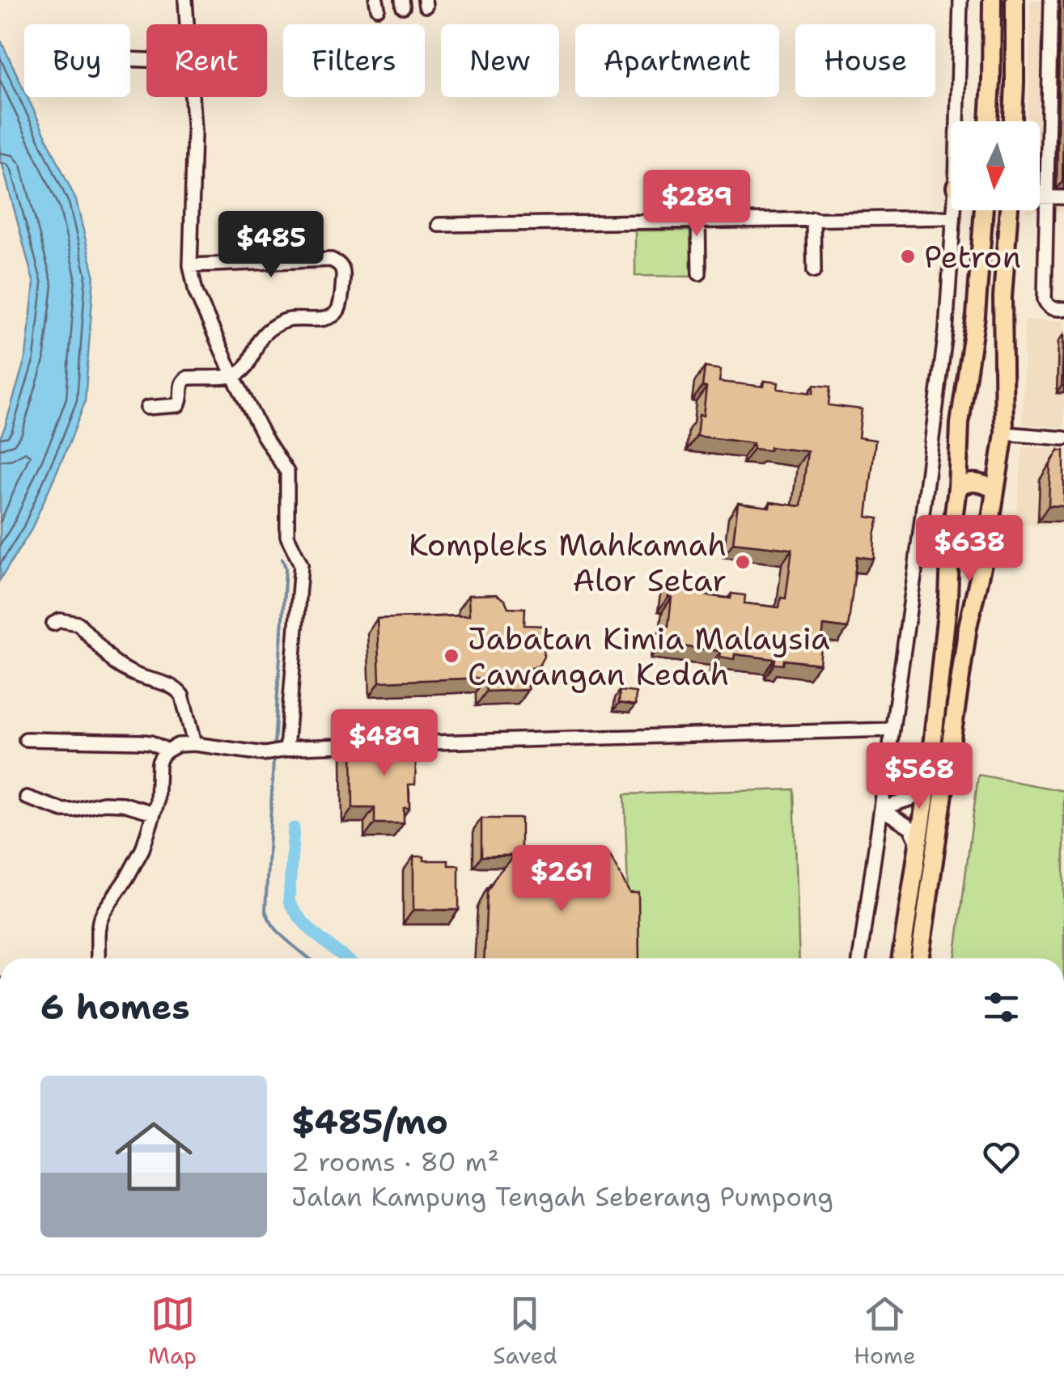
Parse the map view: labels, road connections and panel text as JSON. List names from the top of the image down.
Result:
{
  "places": ["Petron", "Kompleks Mahkamah Alor Setar", "Jabatan Kimia Malaysia Cawangan Kedah"],
  "north": "bottom",
  "page": {
    "chip": [
      "Buy",
      "Rent",
      "Filters",
      "New",
      "Apartment",
      "House"
    ],
    "price": [
      "$289",
      "$485",
      "$638",
      "$489",
      "$568",
      "$261"
    ],
    "heading": "6 homes",
    "list": [
      {
        "name": "$485/mo",
        "note": "2 rooms · 80 m² · Jalan Kampung Tengah Seberang Pumpong"
      }
    ],
    "tabs": ["Map", "Saved", "Home"]
  }
}
